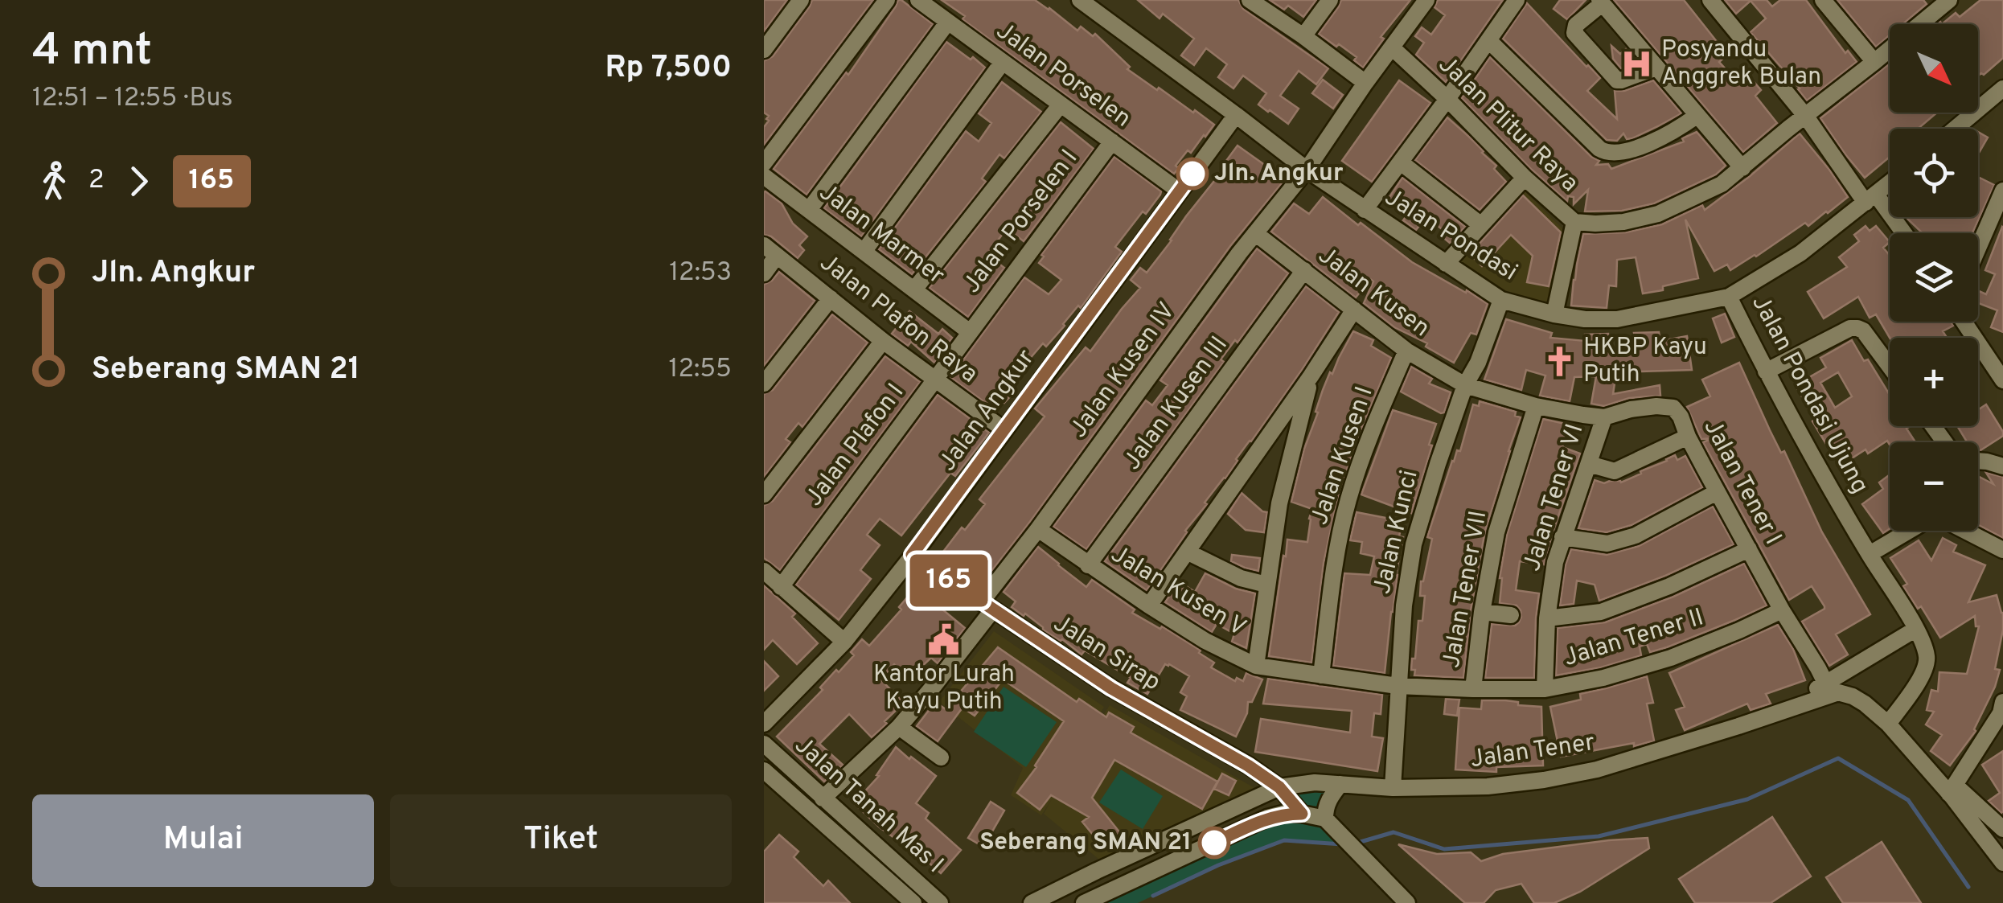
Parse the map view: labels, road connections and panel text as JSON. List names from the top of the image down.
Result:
{
  "streets": {
    "street": [
      "Jalan Porselen",
      "Jalan Plitur Raya",
      "Jalan Porselen I",
      "Jalan Marmer",
      "Jalan Pondasi",
      "Jalan Kusen",
      "Jalan Plafon Raya",
      "Jalan Kusen IV",
      "Jalan Pondasi Ujung",
      "Jalan Kusen III",
      "Jalan Angkur",
      "Jalan Plafon I",
      "Jalan Kusen I",
      "Jalan Tener I",
      "Jalan Tener VI",
      "Jalan Kunci",
      "Jalan Tener VII",
      "Jalan Kusen V",
      "Jalan Tener II",
      "Jalan Sirap",
      "Jalan Tener",
      "Jalan Tanah Mas I"
    ]
  },
  "crossings": [
    ["Jalan Porselen", "Jalan Porselen I"],
    ["Jalan Porselen", "Jalan Angkur"],
    ["Jalan Plitur Raya", "Jalan Kusen IV"],
    ["Jalan Porselen I", "Jalan Marmer"],
    ["Jalan Porselen I", "Jalan Plafon I"],
    ["Jalan Marmer", "Jalan Plafon I"],
    ["Jalan Pondasi", "Jalan Kusen IV"],
    ["Jalan Pondasi", "Jalan Pondasi Ujung"],
    ["Jalan Pondasi", "Jalan Angkur"],
    ["Jalan Pondasi", "Jalan Kunci"],
    ["Jalan Kusen", "Jalan Kusen IV"],
    ["Jalan Kusen", "Jalan Kusen III"],
    ["Jalan Kusen", "Jalan Kusen I"],
    ["Jalan Kusen", "Jalan Tener I"],
    ["Jalan Kusen", "Jalan Kunci"],
    ["Jalan Plafon Raya", "Jalan Angkur"],
    ["Jalan Plafon Raya", "Jalan Plafon I"],
    ["Jalan Kusen IV", "Jalan Kusen V"],
    ["Jalan Kusen IV", "Jalan Sirap"],
    ["Jalan Kusen IV", "Jalan Tanah Mas I"],
    ["Jalan Pondasi Ujung", "Jalan Tener"],
    ["Jalan Kusen III", "Jalan Kusen V"],
    ["Jalan Angkur", "Jalan Sirap"],
    ["Jalan Kusen I", "Jalan Kusen V"],
    ["Jalan Tener I", "Jalan Tener VI"],
    ["Jalan Tener I", "Jalan Kunci"],
    ["Jalan Tener I", "Jalan Tener VII"],
    ["Jalan Tener I", "Jalan Tener II"],
    ["Jalan Tener I", "Jalan Tener"],
    ["Jalan Tener VI", "Jalan Tener II"],
    ["Jalan Kunci", "Jalan Kusen V"],
    ["Jalan Kunci", "Jalan Tener II"],
    ["Jalan Kunci", "Jalan Tener"],
    ["Jalan Tener VII", "Jalan Tener II"],
    ["Jalan Kusen V", "Jalan Tener II"],
    ["Jalan Sirap", "Jalan Tener"]
  ],
  "places": {
    "hospital": ["Posyandu Anggrek Bulan"],
    "other": ["Jln. Angkur", "Seberang SMAN 21"],
    "church": ["HKBP Kayu Putih"],
    "public building": ["Kantor Lurah Kayu Putih"]
  },
  "lines": ["bus line 165"],
  "north": "bottom right",
  "page": {
    "heading": ["4 mnt", "12:51 – 12:55 · Bus", "Rp 7,500"],
    "on_map": "165",
    "map_buttons": ["+", "−"],
    "legs": ["2", "165"],
    "list": [
      {
        "name": "Jln. Angkur",
        "value": "12:53"
      },
      {
        "name": "Seberang SMAN 21",
        "value": "12:55"
      }
    ],
    "buttons": ["Mulai", "Tiket"]
  }
}
